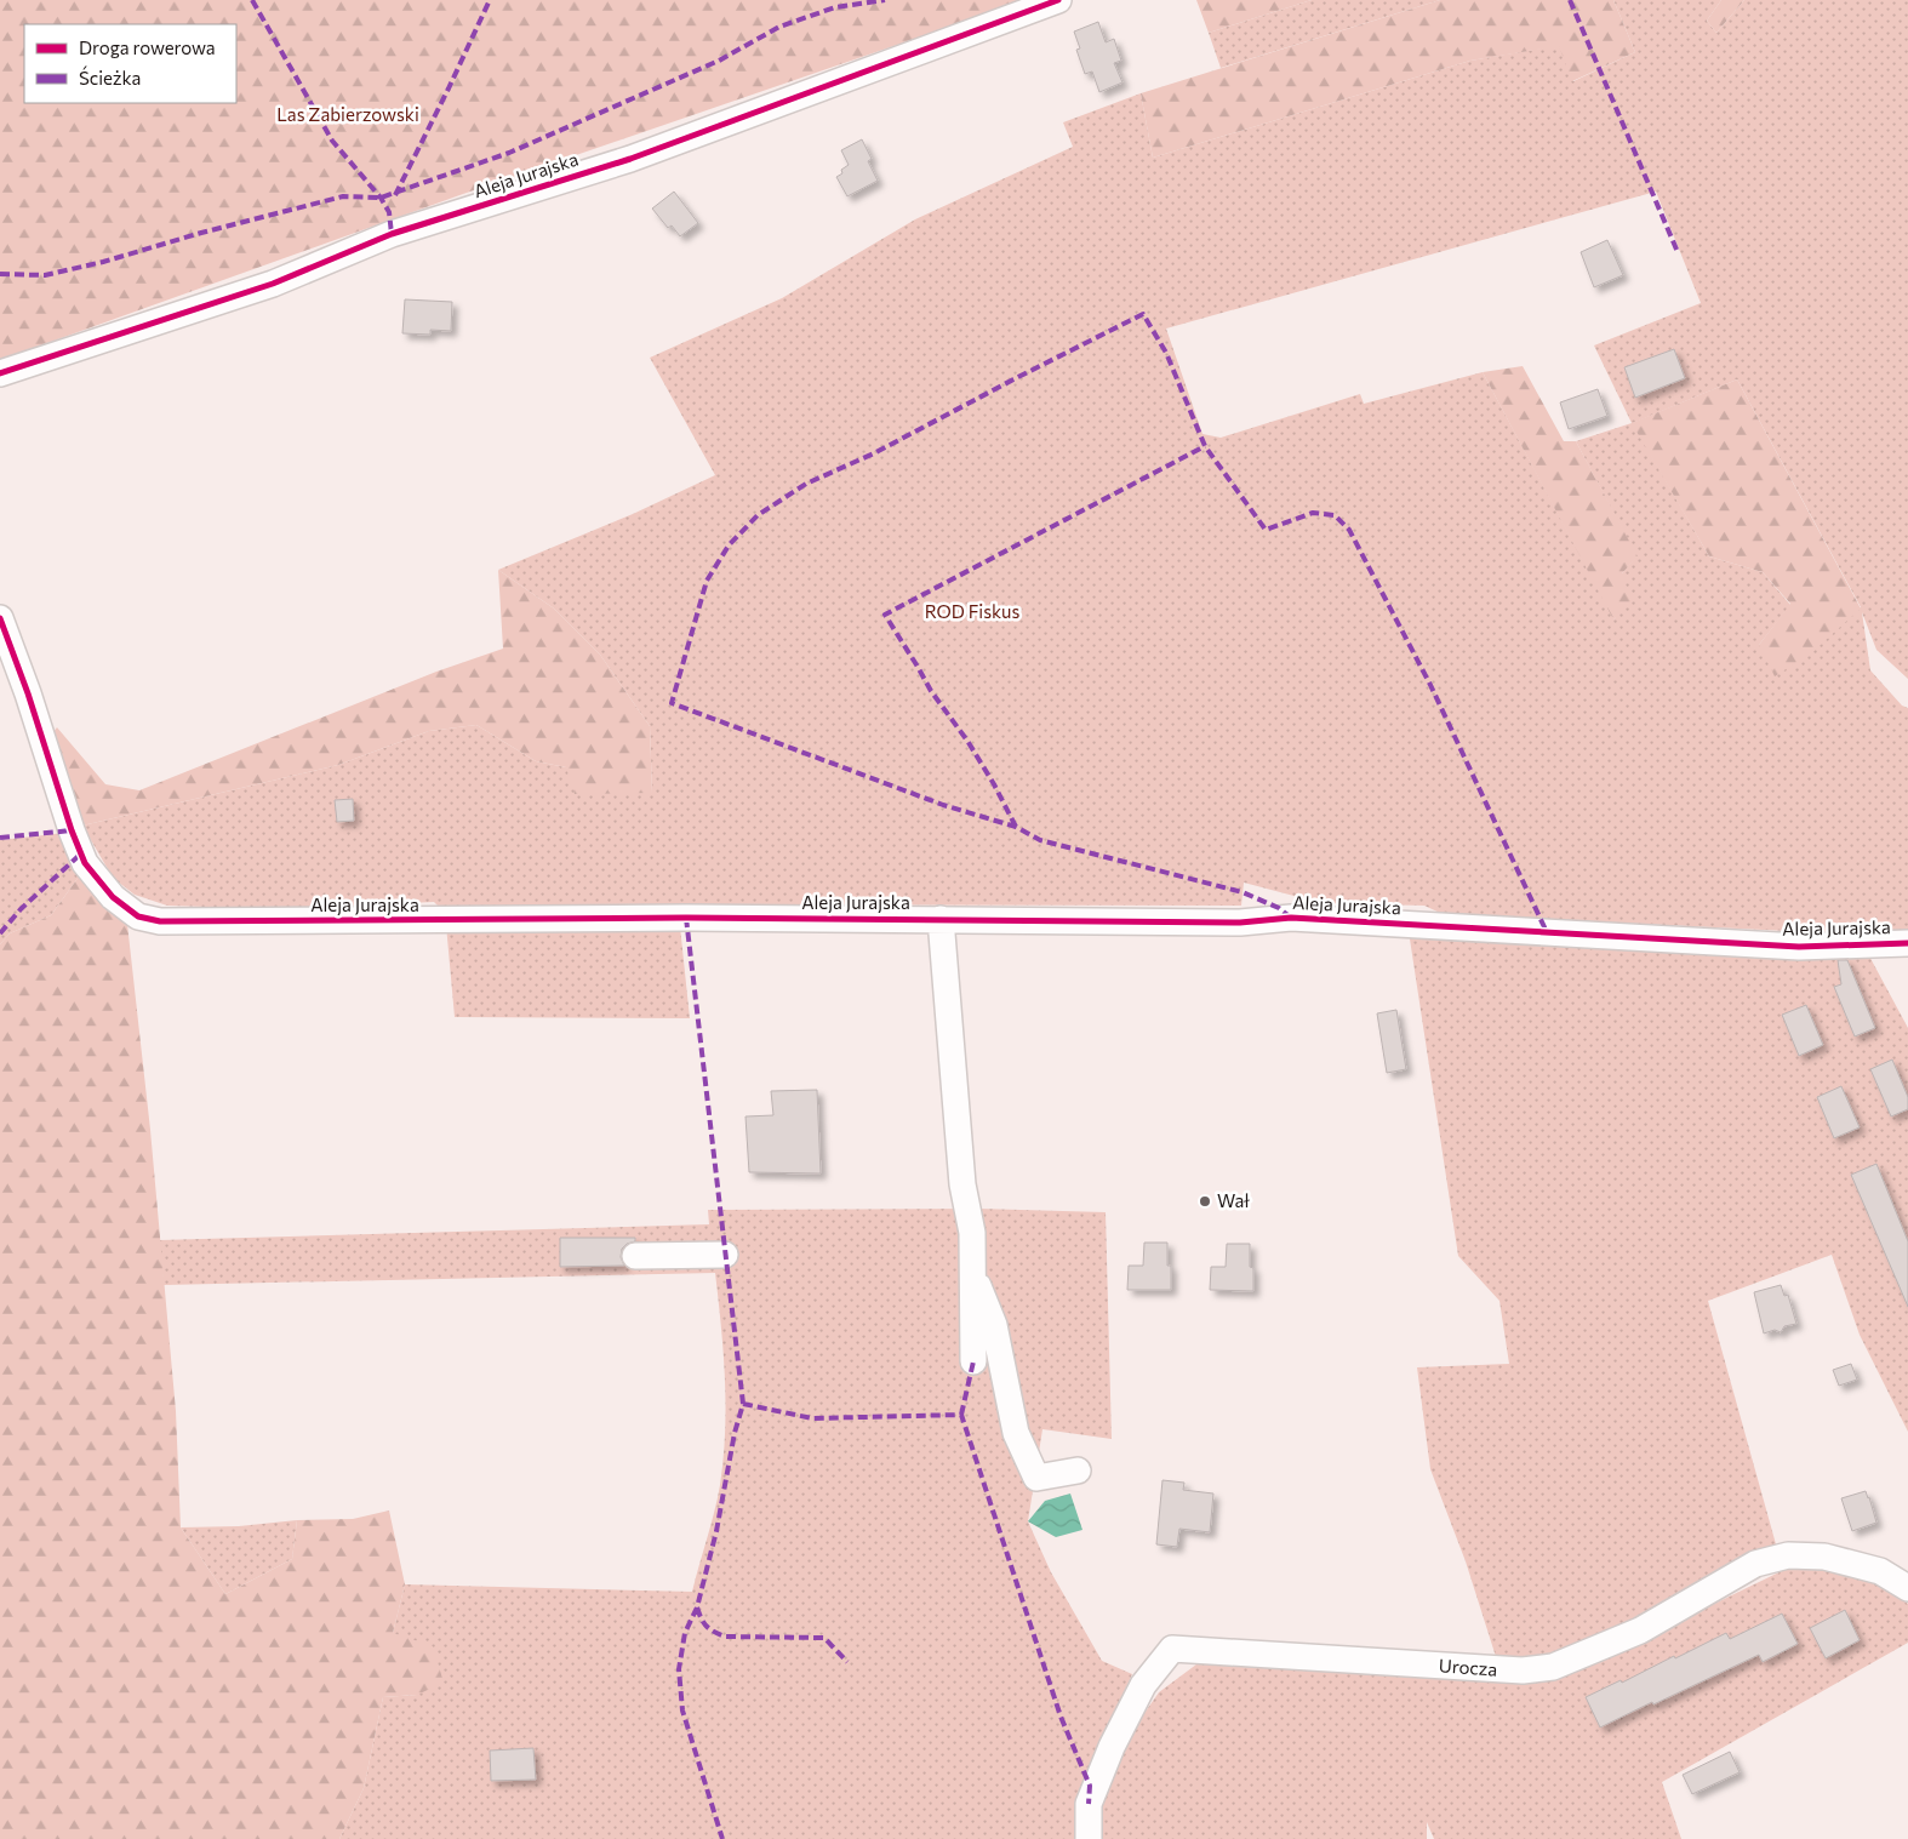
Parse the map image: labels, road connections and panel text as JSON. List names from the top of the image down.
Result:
{
  "streets": {
    "street": ["Aleja Jurajska", "Urocza"]
  },
  "parks": ["Las Zabierzowski", "ROD Fiskus"],
  "places": ["Wał"],
  "legend": ["Droga rowerowa", "Ścieżka"]
}
